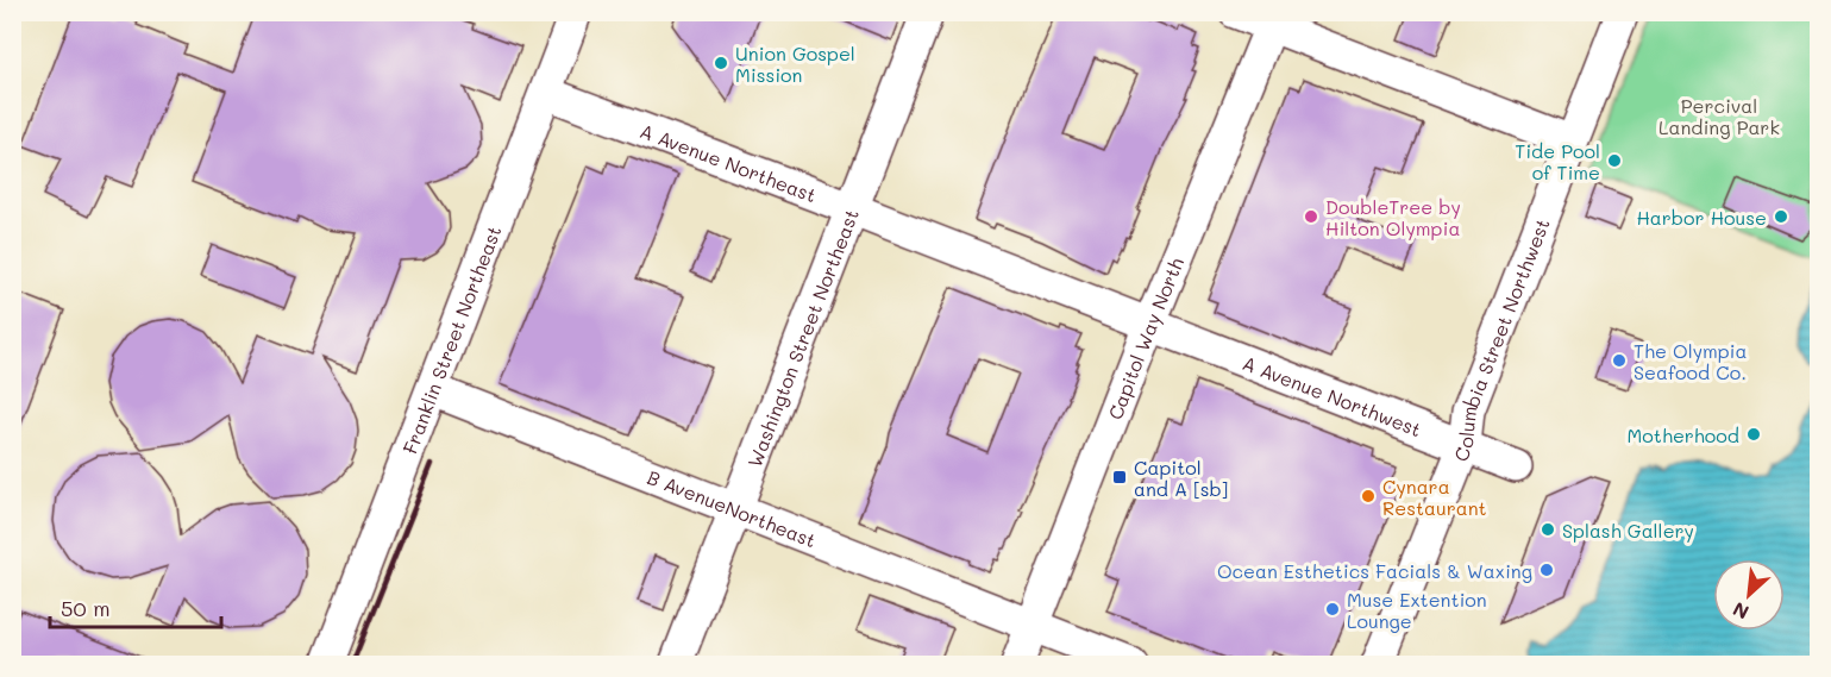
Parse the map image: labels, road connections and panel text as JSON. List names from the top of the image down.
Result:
{
  "streets": {
    "street": [
      "A Avenue Northeast",
      "Washington Street Northeast",
      "Capitol Way North",
      "Franklin Street Northeast",
      "Columbia Street Northwest",
      "A Avenue Northwest",
      "B AvenueNortheast"
    ]
  },
  "crossings": [
    ["A Avenue Northeast", "Washington Street Northeast"],
    ["A Avenue Northeast", "Capitol Way North"],
    ["A Avenue Northeast", "Franklin Street Northeast"],
    ["A Avenue Northeast", "A Avenue Northwest"],
    ["Washington Street Northeast", "B AvenueNortheast"],
    ["Capitol Way North", "A Avenue Northwest"],
    ["Capitol Way North", "B AvenueNortheast"],
    ["Franklin Street Northeast", "B AvenueNortheast"],
    ["Columbia Street Northwest", "A Avenue Northwest"]
  ],
  "parks": ["Percival Landing Park"],
  "places": {
    "other": [
      "Union Gospel Mission",
      "Tide Pool of Time",
      "DoubleTree by Hilton Olympia",
      "Harbor House",
      "The Olympia Seafood Co.",
      "Motherhood",
      "Cynara Restaurant",
      "Splash Gallery",
      "Ocean Esthetics Facials & Waxing",
      "Muse Extention Lounge"
    ],
    "transit": ["Capitol and A [sb]"]
  },
  "scale_bar": "50 m",
  "north": "bottom left"
}
